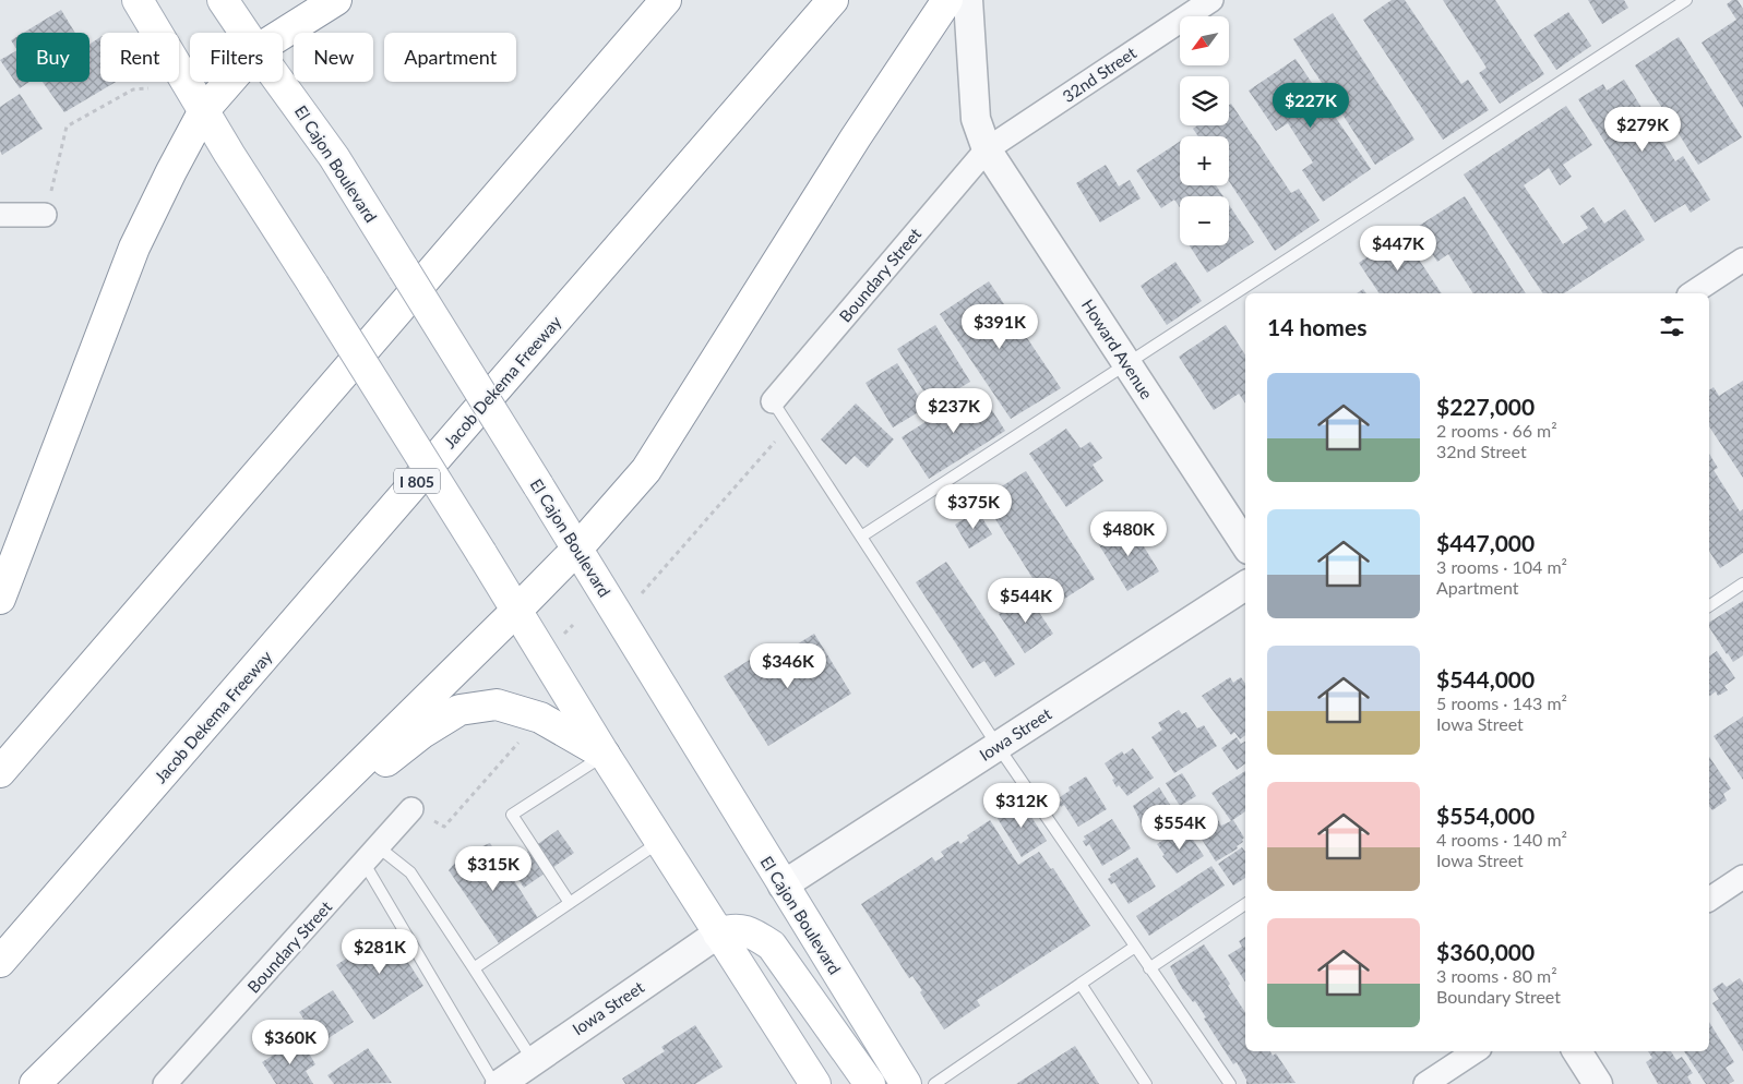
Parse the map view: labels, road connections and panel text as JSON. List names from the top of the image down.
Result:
{
  "streets": {
    "main road": ["El Cajon Boulevard", "Jacob Dekema Freeway", "I 805"],
    "street": [
      "32nd Street",
      "Boundary Street",
      "Howard Avenue",
      "Iowa Street"
    ]
  },
  "crossings": [
    ["32nd Street", "Boundary Street"],
    ["32nd Street", "Howard Avenue"],
    ["El Cajon Boulevard", "Iowa Street"],
    ["Boundary Street", "Howard Avenue"]
  ],
  "north": "bottom left",
  "page": {
    "map_buttons": ["+", "−"],
    "chip": [
      "Buy",
      "Rent",
      "Filters",
      "New",
      "Apartment"
    ],
    "price": [
      "$227K",
      "$279K",
      "$447K",
      "$391K",
      "$237K",
      "$375K",
      "$480K",
      "$544K",
      "$346K",
      "$312K",
      "$554K",
      "$315K",
      "$281K",
      "$360K"
    ],
    "heading": "14 homes",
    "list": [
      {
        "name": "$227,000",
        "note": "2 rooms · 66 m² · 32nd Street"
      },
      {
        "name": "$447,000",
        "note": "3 rooms · 104 m² · Apartment"
      },
      {
        "name": "$544,000",
        "note": "5 rooms · 143 m² · Iowa Street"
      },
      {
        "name": "$554,000",
        "note": "4 rooms · 140 m² · Iowa Street"
      },
      {
        "name": "$360,000",
        "note": "3 rooms · 80 m² · Boundary Street"
      }
    ]
  }
}
